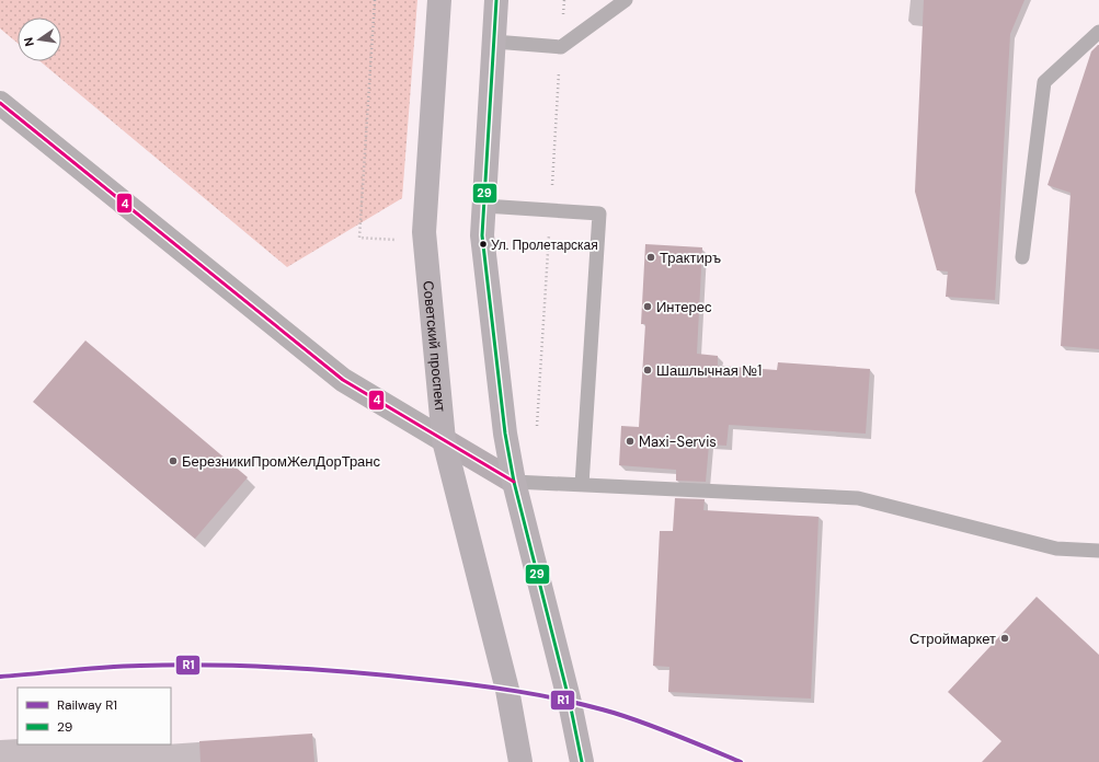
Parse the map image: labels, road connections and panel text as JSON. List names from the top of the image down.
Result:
{
  "streets": {
    "main road": ["Советский проспект"]
  },
  "places": [
    "Ул. Пролетарская",
    "Трактиръ",
    "Интерес",
    "Шашлычная №1",
    "Maxi-Servis",
    "БерезникиПромЖелДорТранс",
    "Строймаркет"
  ],
  "lines": ["transit line 29", "transit line 4", "rail line R1"],
  "legend": ["Railway R1", "29"],
  "north": "left"
}
